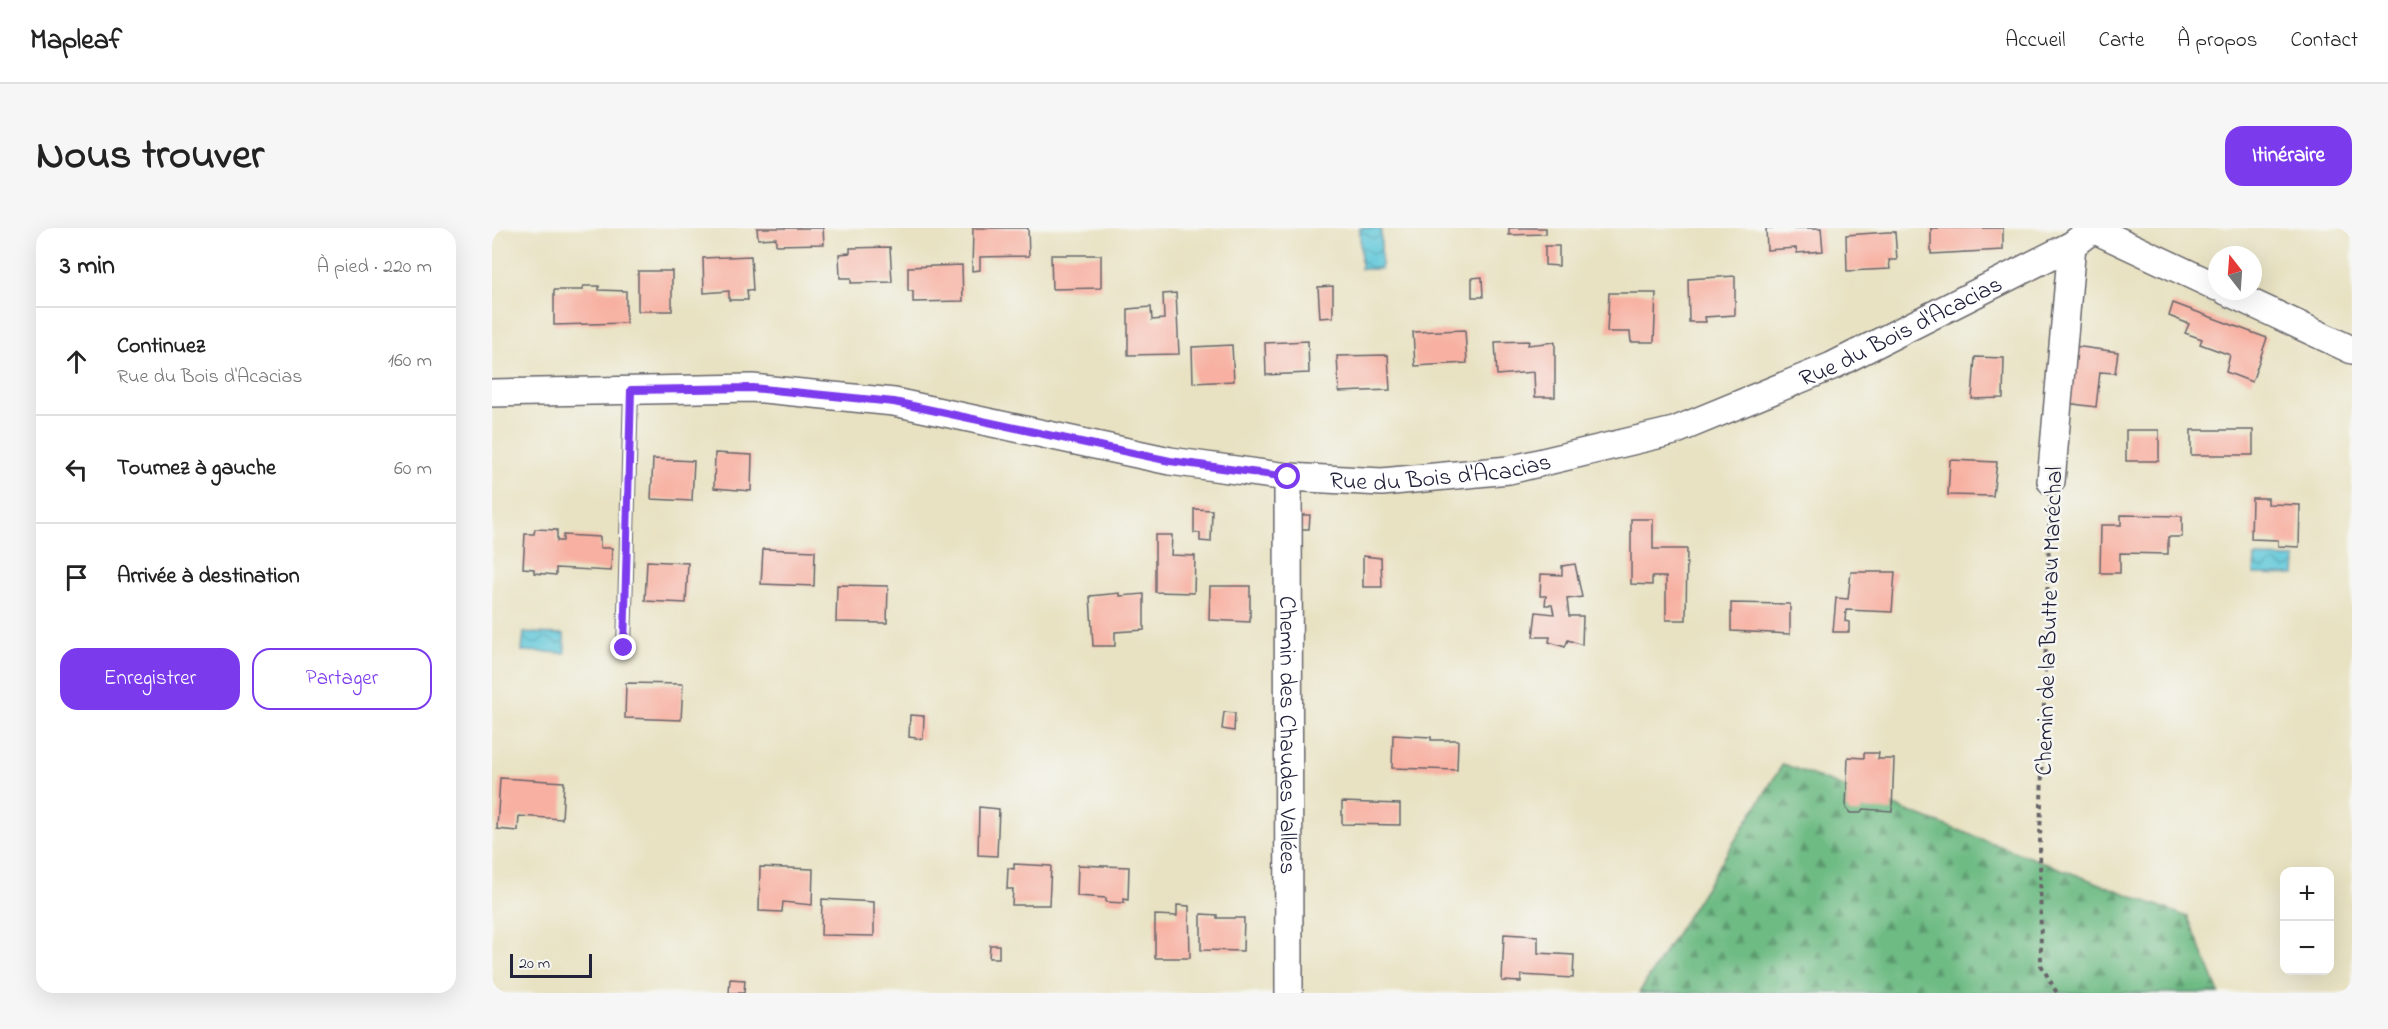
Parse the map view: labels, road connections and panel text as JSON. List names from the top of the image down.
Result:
{
  "streets": {
    "street": ["Rue du Bois d'Acacias", "Chemin de la Butte au Maréchal", "Chemin des Chaudes Vallées"]
  },
  "crossings": [
    ["Rue du Bois d'Acacias", "Chemin de la Butte au Maréchal"],
    ["Rue du Bois d'Acacias", "Chemin des Chaudes Vallées"]
  ],
  "scale_bar": "20 m",
  "north": "top",
  "page": {
    "header": "Mapleaf",
    "nav": [
      "Accueil",
      "Carte",
      "À propos",
      "Contact"
    ],
    "title": "Nous trouver",
    "buttons": [
      "Itinéraire",
      ["Enregistrer", "Partager"]
    ],
    "heading": ["3 min", "À pied · 220 m"],
    "list": [
      ["Continuez", "Rue du Bois d'Acacias", "160 m"],
      ["Tournez à gauche", "60 m"],
      "Arrivée à destination"
    ],
    "map_buttons": ["+", "−"],
    "scale": "20 m"
  }
}
